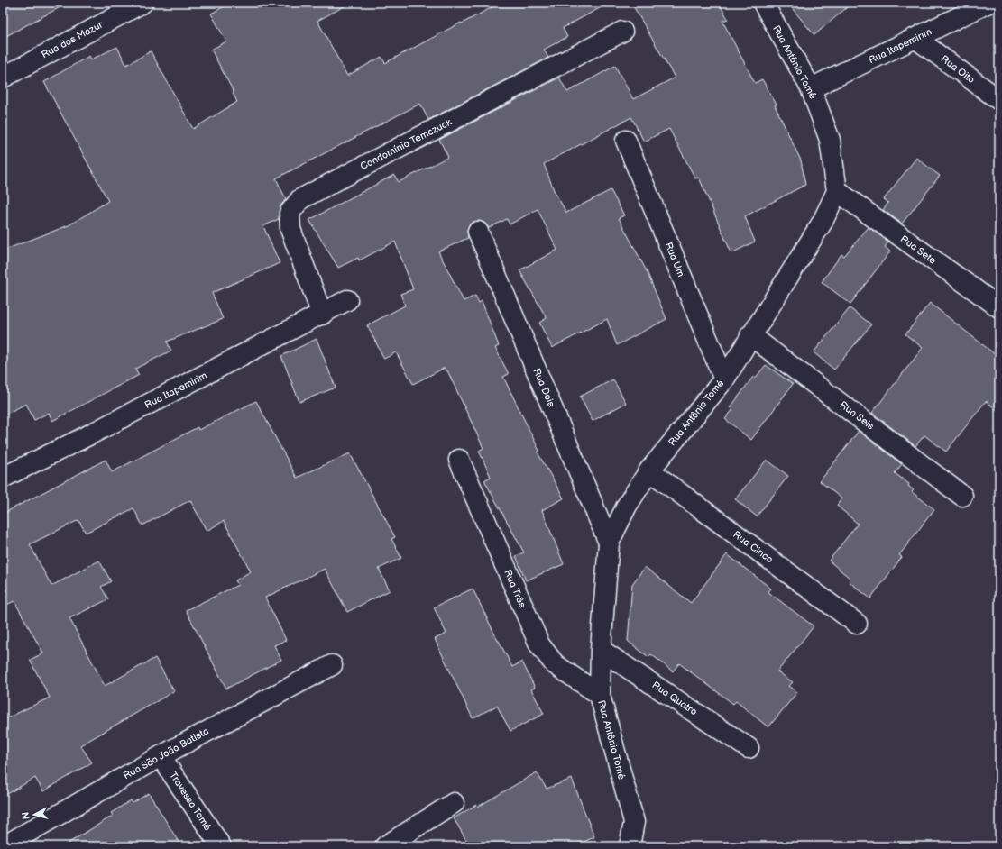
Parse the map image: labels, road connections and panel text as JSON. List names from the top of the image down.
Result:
{
  "streets": {
    "street": [
      "Rua dos Mazur",
      "Rua Itapemirim",
      "Rua Antônio Tomé",
      "Rua Oito",
      "Condomínio Temczuck",
      "Rua Sete",
      "Rua Um",
      "Rua Dois",
      "Rua Seis",
      "Rua Cinco",
      "Rua Três",
      "Rua Quatro",
      "Rua São João Batista",
      "Travessa Tomé"
    ]
  },
  "crossings": [
    ["Rua Itapemirim", "Rua Antônio Tomé"],
    ["Rua Itapemirim", "Rua Oito"],
    ["Rua Itapemirim", "Condomínio Temczuck"],
    ["Rua Antônio Tomé", "Rua Sete"],
    ["Rua Antônio Tomé", "Rua Um"],
    ["Rua Antônio Tomé", "Rua Dois"],
    ["Rua Antônio Tomé", "Rua Seis"],
    ["Rua Antônio Tomé", "Rua Cinco"],
    ["Rua Antônio Tomé", "Rua Três"],
    ["Rua Antônio Tomé", "Rua Quatro"],
    ["Rua São João Batista", "Travessa Tomé"]
  ],
  "north": "left"
}
